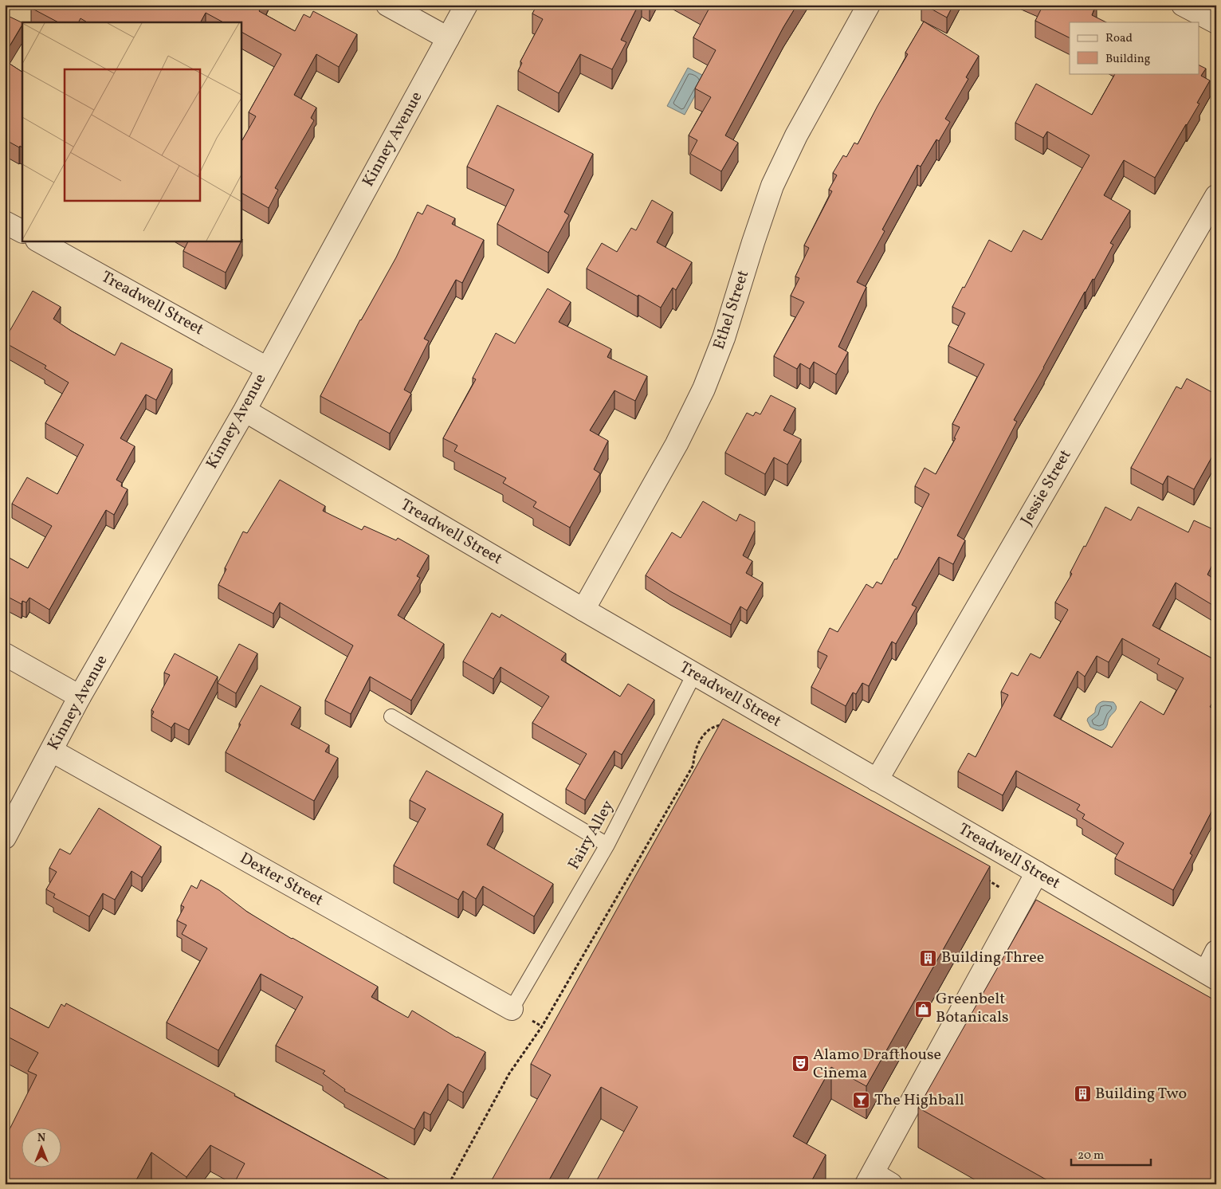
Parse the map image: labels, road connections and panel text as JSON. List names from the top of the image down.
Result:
{
  "streets": {
    "street": [
      "Kinney Avenue",
      "Treadwell Street",
      "Ethel Street",
      "Jessie Street",
      "Dexter Street"
    ],
    "lane": ["Fairy Alley"]
  },
  "crossings": [
    ["Kinney Avenue", "Treadwell Street"],
    ["Kinney Avenue", "Dexter Street"],
    ["Treadwell Street", "Ethel Street"],
    ["Treadwell Street", "Jessie Street"],
    ["Treadwell Street", "Fairy Alley"],
    ["Fairy Alley", "Dexter Street"]
  ],
  "places": {
    "building": ["Building Three", "Building Two"],
    "shop": ["Greenbelt Botanicals"],
    "theatre": ["Alamo Drafthouse Cinema"],
    "bar": ["The Highball"]
  },
  "legend": ["Road", "Building"],
  "scale_bar": "20 m",
  "north": "top"
}
